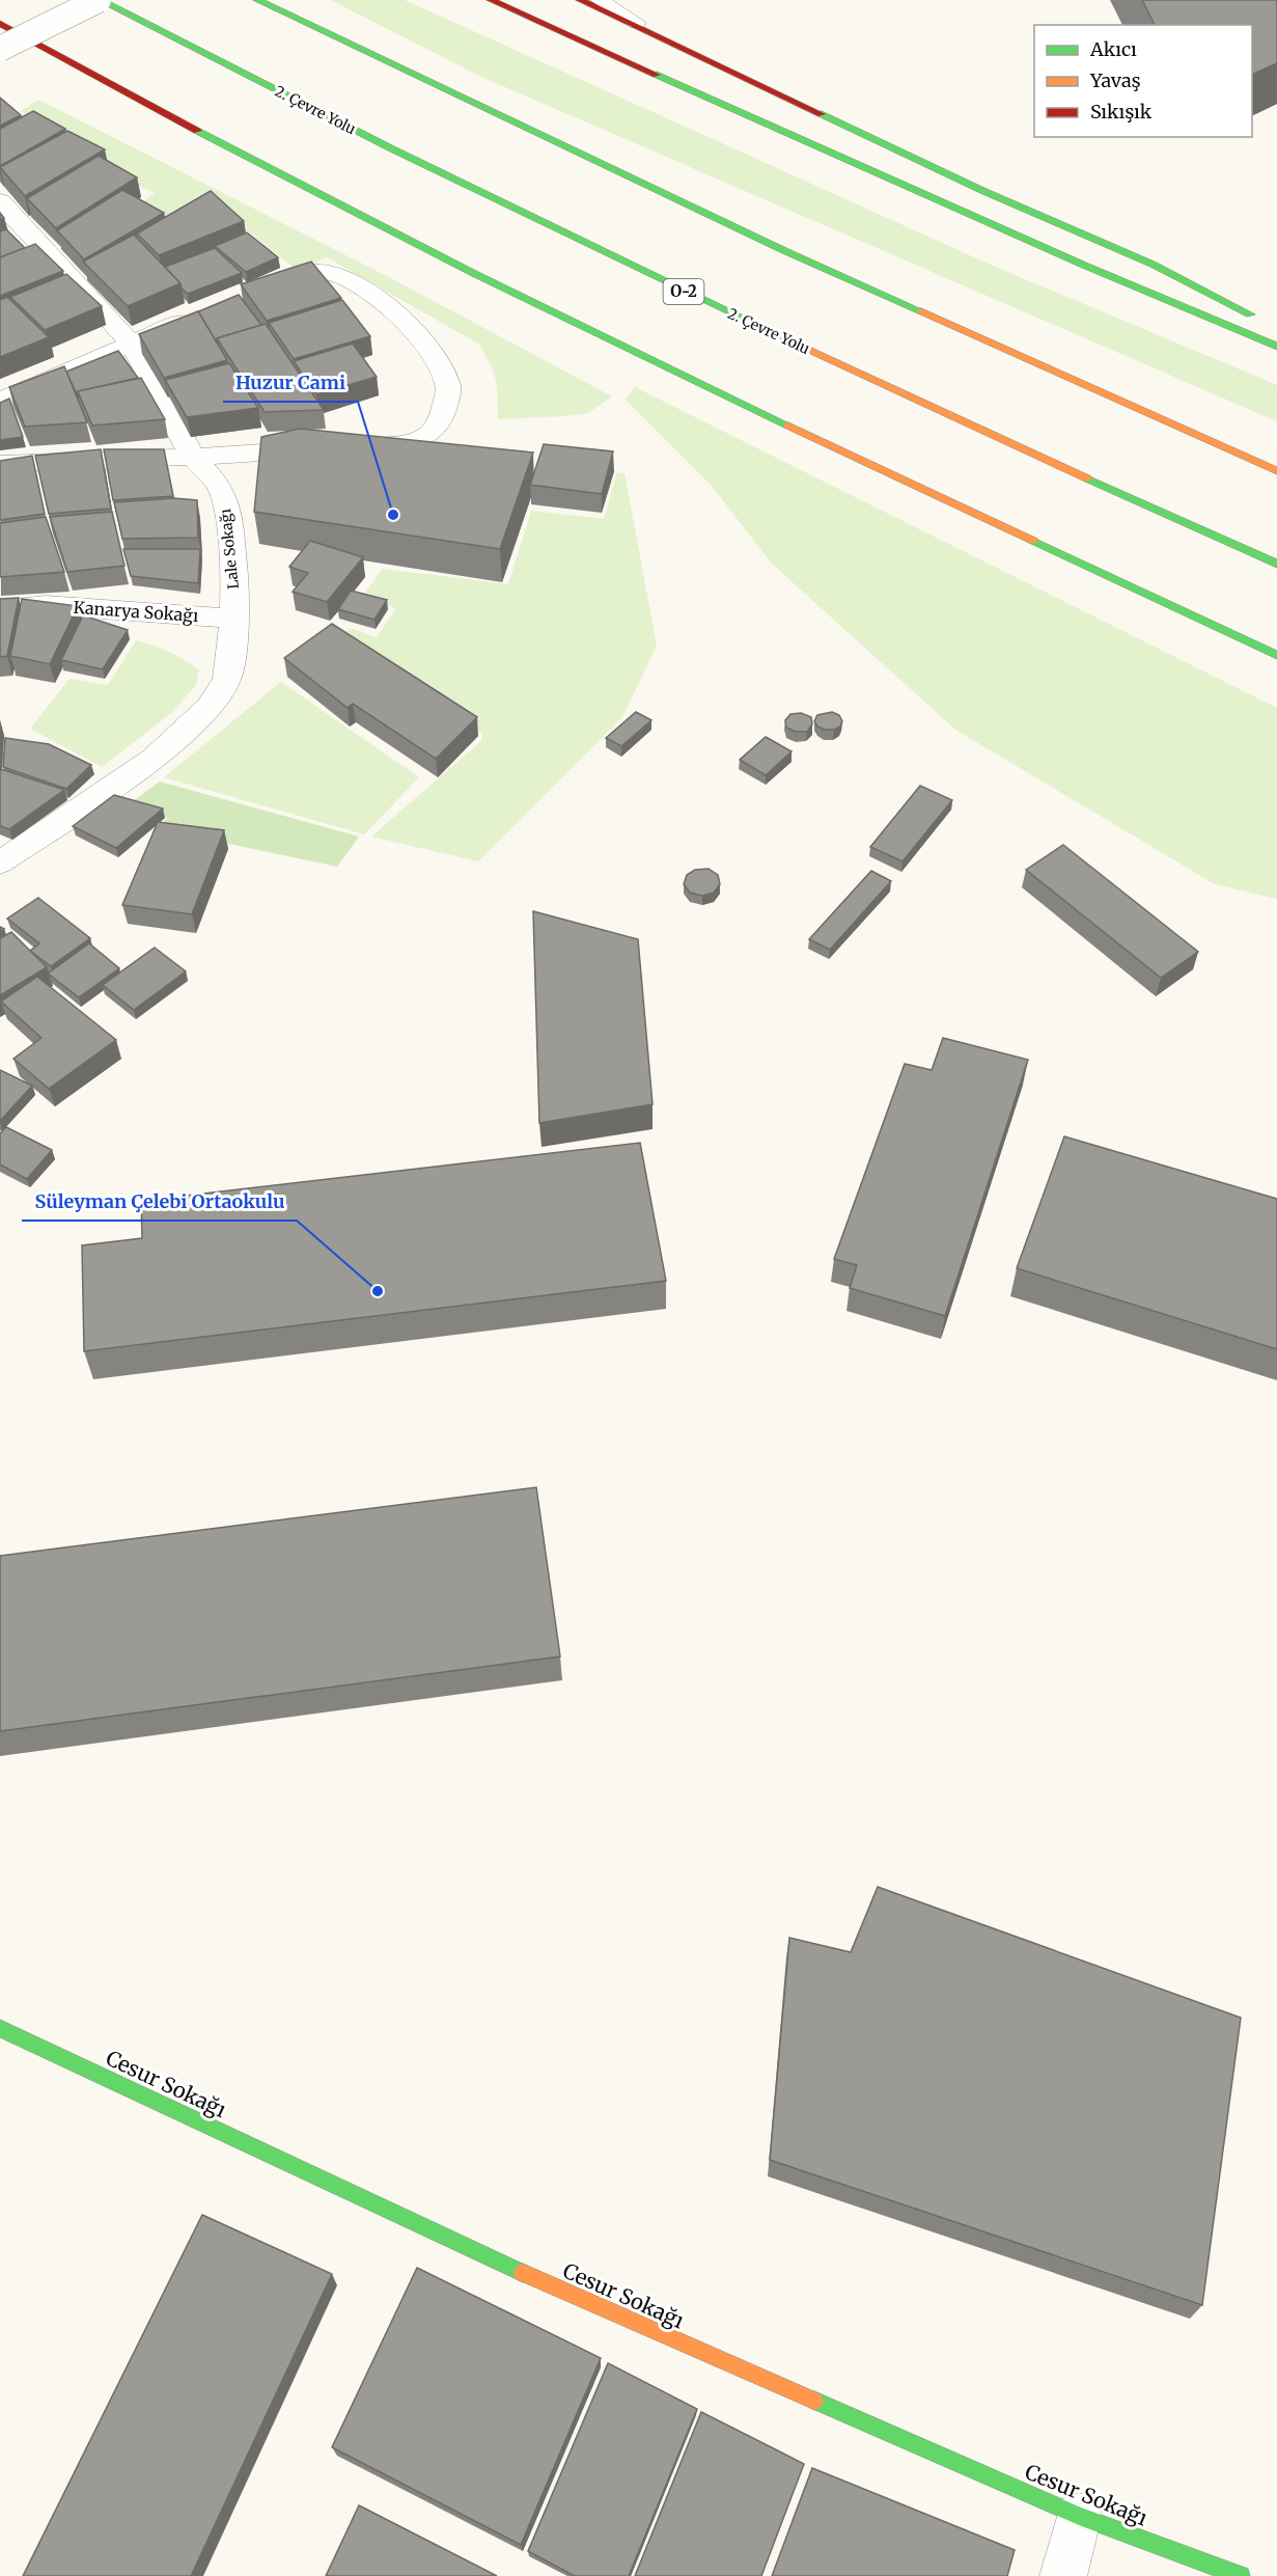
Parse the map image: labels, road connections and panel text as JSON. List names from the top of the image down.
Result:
{
  "streets": {
    "main road": ["2. Çevre Yolu", "O-2", "Cesur Sokağı"],
    "street": ["Lale Sokağı", "Kanarya Sokağı"]
  },
  "crossings": [
    ["Lale Sokağı", "Kanarya Sokağı"]
  ],
  "places": ["Huzur Cami", "Süleyman Çelebi Ortaokulu"],
  "legend": ["Akıcı", "Yavaş", "Sıkışık"]
}
